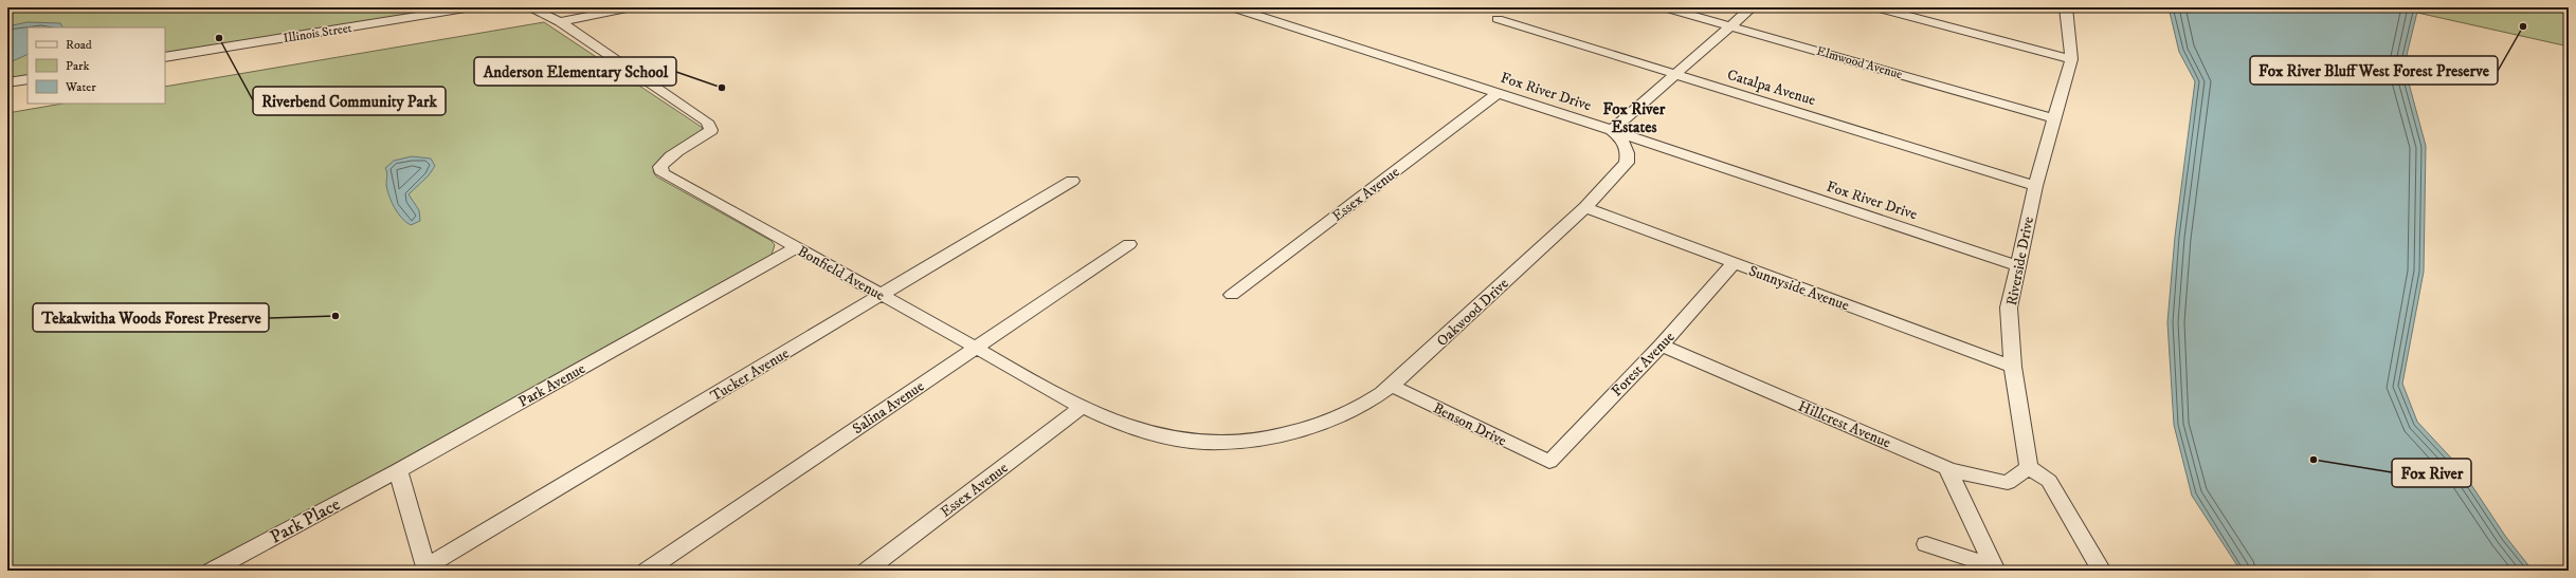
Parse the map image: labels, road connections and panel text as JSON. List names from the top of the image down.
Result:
{
  "streets": {
    "street": [
      "Illinois Street",
      "Elmwood Avenue",
      "Catalpa Avenue",
      "Fox River Drive",
      "Essex Avenue",
      "Riverside Drive",
      "Bonfield Avenue",
      "Sunnyside Avenue",
      "Oakwood Drive",
      "Forest Avenue",
      "Tucker Avenue",
      "Park Avenue",
      "Salina Avenue",
      "Benson Drive",
      "Hillcrest Avenue",
      "Park Place"
    ]
  },
  "crossings": [
    ["Elmwood Avenue", "Riverside Drive"],
    ["Catalpa Avenue", "Riverside Drive"],
    ["Fox River Drive", "Essex Avenue"],
    ["Fox River Drive", "Riverside Drive"],
    ["Fox River Drive", "Oakwood Drive"],
    ["Essex Avenue", "Bonfield Avenue"],
    ["Essex Avenue", "Oakwood Drive"],
    ["Riverside Drive", "Sunnyside Avenue"],
    ["Riverside Drive", "Hillcrest Avenue"],
    ["Bonfield Avenue", "Oakwood Drive"],
    ["Bonfield Avenue", "Tucker Avenue"],
    ["Bonfield Avenue", "Park Avenue"],
    ["Bonfield Avenue", "Salina Avenue"],
    ["Sunnyside Avenue", "Oakwood Drive"],
    ["Sunnyside Avenue", "Forest Avenue"],
    ["Oakwood Drive", "Benson Drive"],
    ["Forest Avenue", "Benson Drive"],
    ["Forest Avenue", "Hillcrest Avenue"],
    ["Park Avenue", "Park Place"]
  ],
  "districts": ["Fox River Estates"],
  "places": [
    "Fox River Bluff West Forest Preserve",
    "Riverbend Community Park",
    "Anderson Elementary School",
    "Tekakwitha Woods Forest Preserve",
    "Fox River"
  ],
  "legend": ["Road", "Park", "Water"]
}
